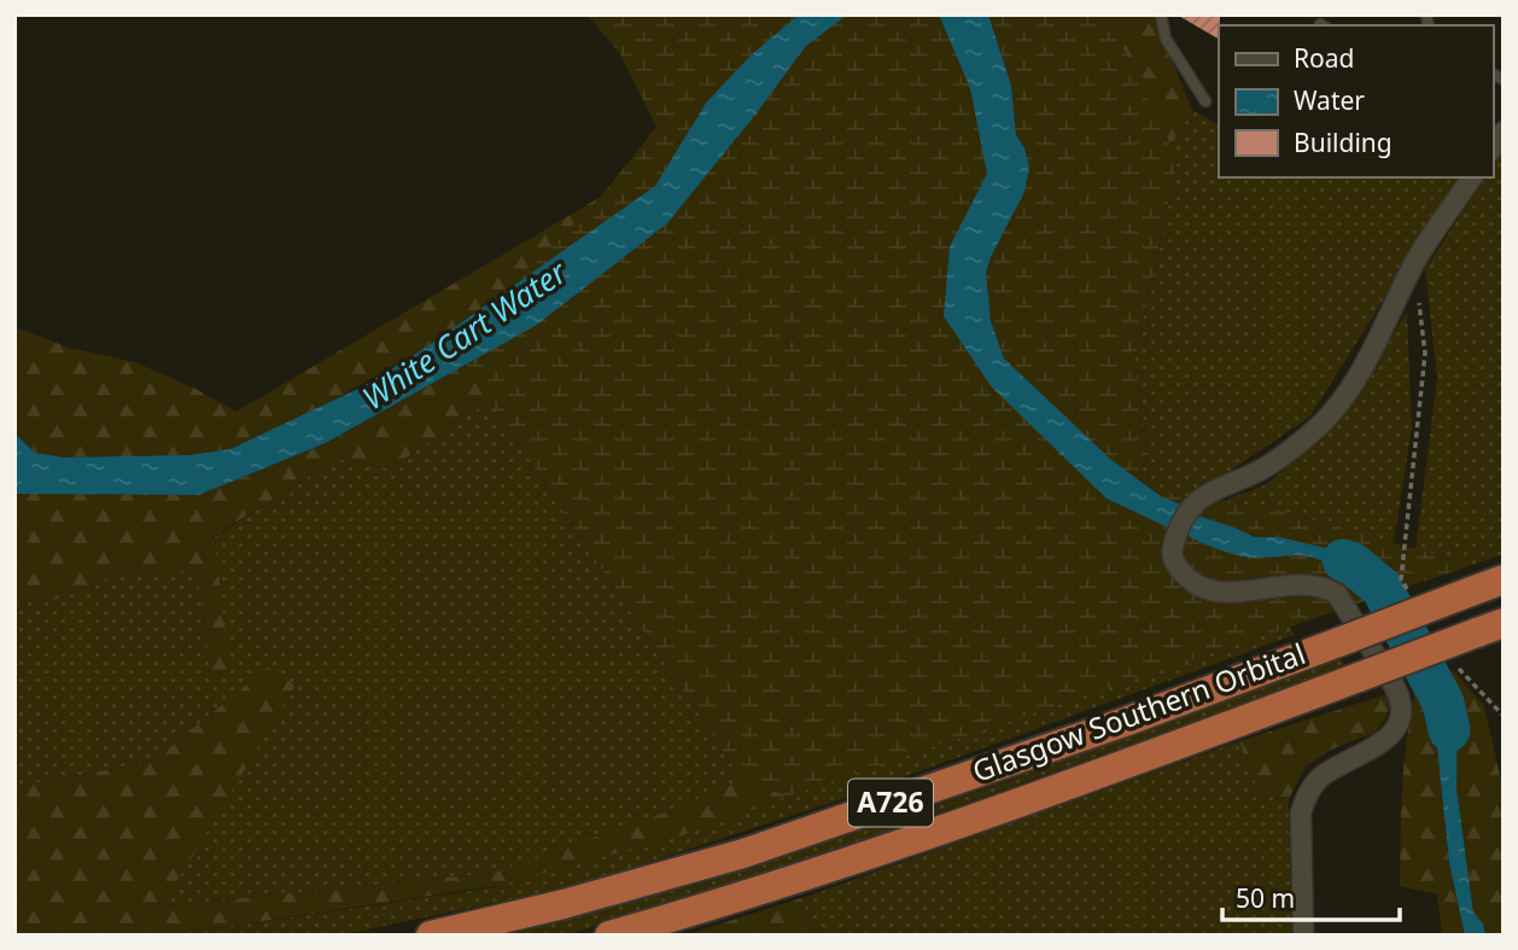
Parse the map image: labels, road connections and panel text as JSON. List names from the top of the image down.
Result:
{
  "streets": {
    "highway": ["Glasgow Southern Orbital", "A726"]
  },
  "water": ["White Cart Water"],
  "legend": ["Road", "Water", "Building"],
  "scale_bar": "50 m"
}
